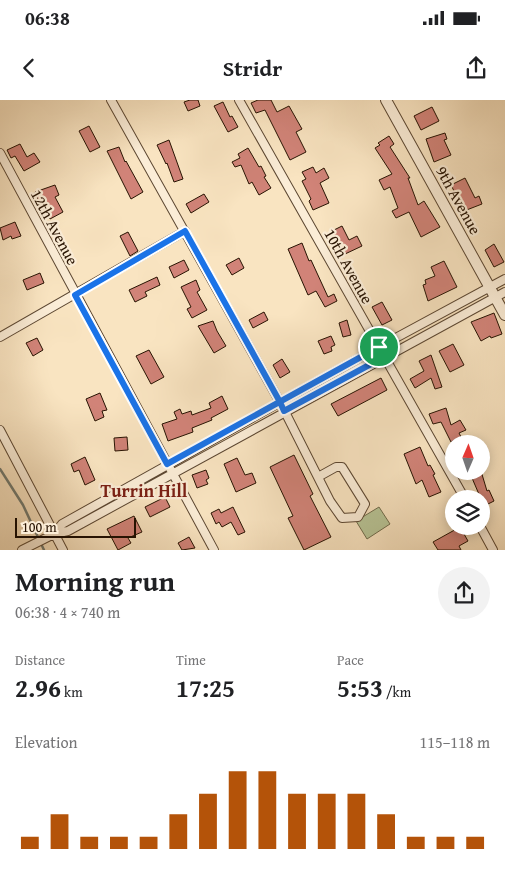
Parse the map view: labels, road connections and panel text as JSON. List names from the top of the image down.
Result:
{
  "streets": {
    "street": ["9th Avenue", "12th Avenue", "10th Avenue"]
  },
  "districts": ["Turrin Hill"],
  "scale_bar": "100 m",
  "north": "top",
  "page": {
    "status": "06:38",
    "header": "Stridr",
    "scale": "100 m",
    "heading": ["Morning run", "06:38 · 4 × 740 m"],
    "stats": [
      ["Distance", "2.96 km"],
      ["Time", "17:25"],
      ["Pace", "5:53 /km"]
    ],
    "chart": ["Elevation", "115–118 m"]
  }
}
